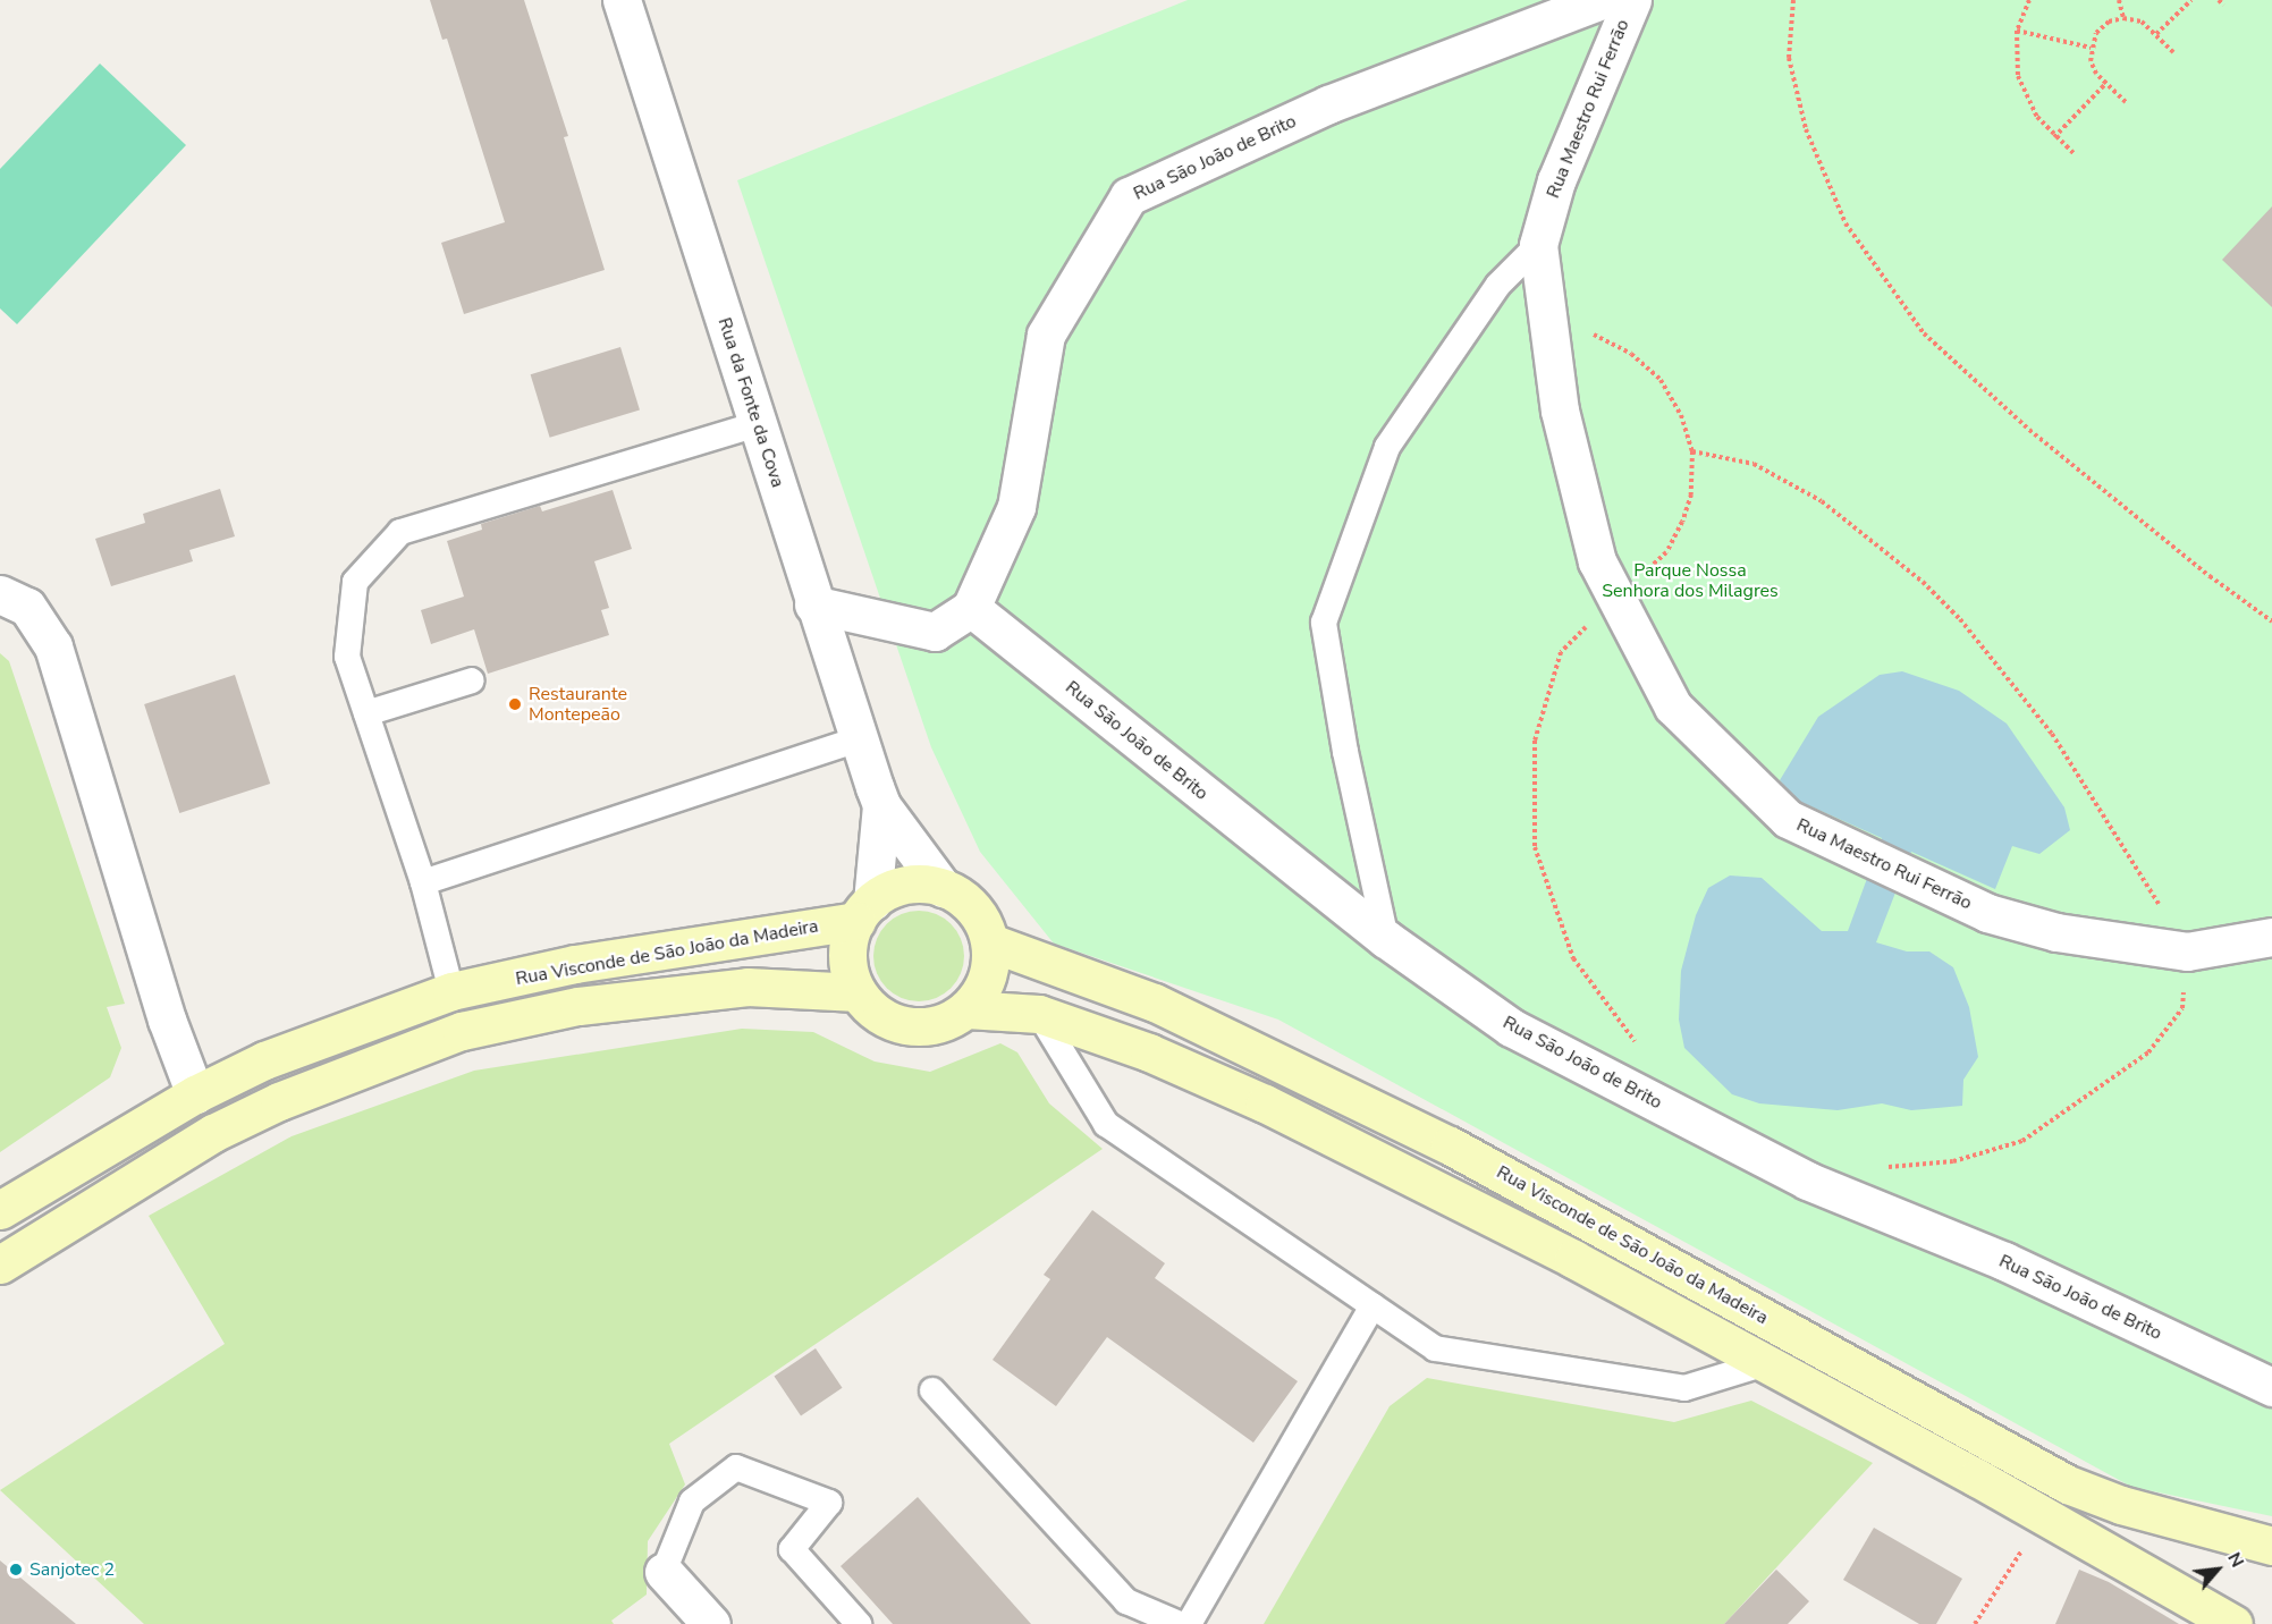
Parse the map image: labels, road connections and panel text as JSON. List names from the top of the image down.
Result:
{
  "streets": {
    "main road": ["Rua Visconde de São João da Madeira"],
    "street": ["Rua Maestro Rui Ferrão", "Rua São João de Brito", "Rua da Fonte da Cova"]
  },
  "crossings": [
    ["Rua da Fonte da Cova", "Rua Visconde de São João da Madeira"]
  ],
  "parks": ["Parque Nossa Senhora dos Milagres"],
  "places": ["Restaurante Montepeão", "Sanjotec 2"],
  "north": "top right"
}
